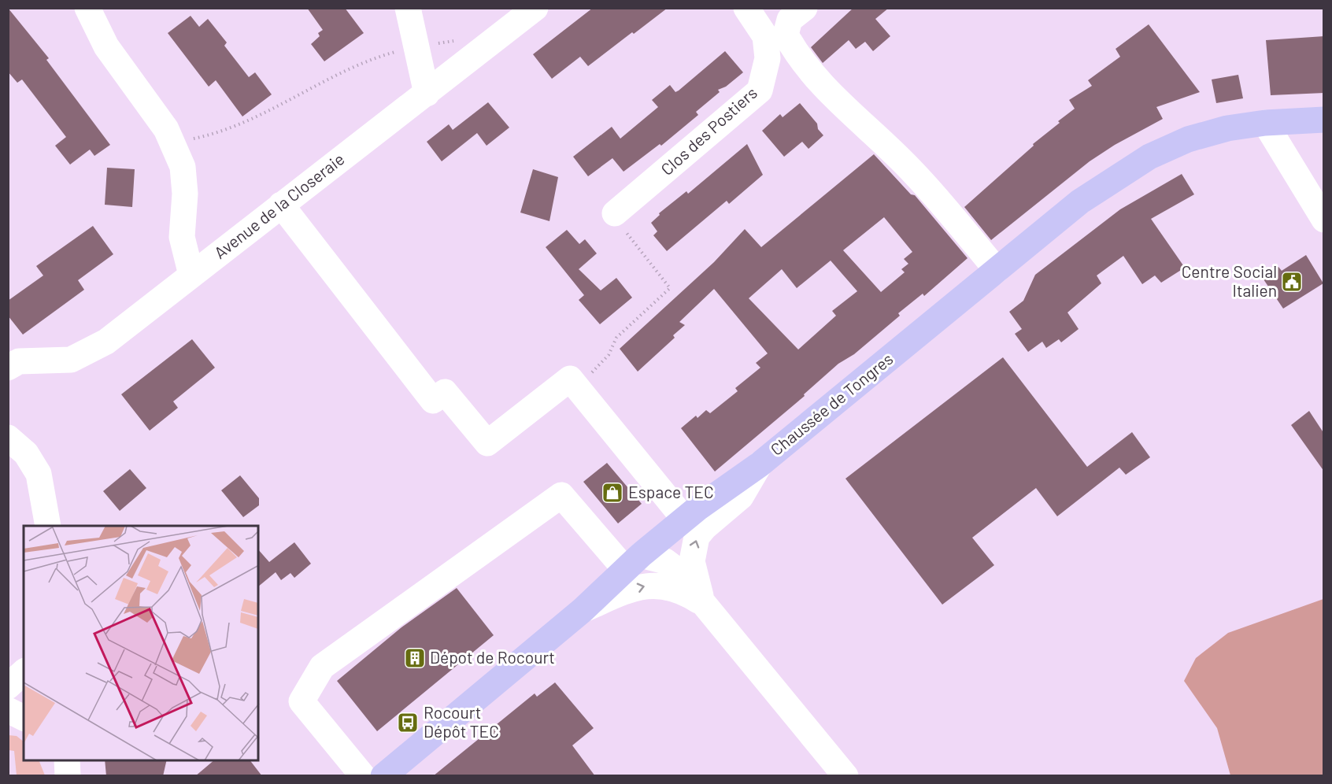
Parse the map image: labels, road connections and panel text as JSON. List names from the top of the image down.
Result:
{
  "streets": {
    "main road": ["Chaussée de Tongres"],
    "street": ["Clos des Postiers", "Avenue de la Closeraie"]
  },
  "places": {
    "public building": ["Centre Social Italien"],
    "shop": ["Espace TEC"],
    "building": ["Dépot de Rocourt"],
    "bus stop": ["Rocourt Dépôt TEC"]
  }
}
